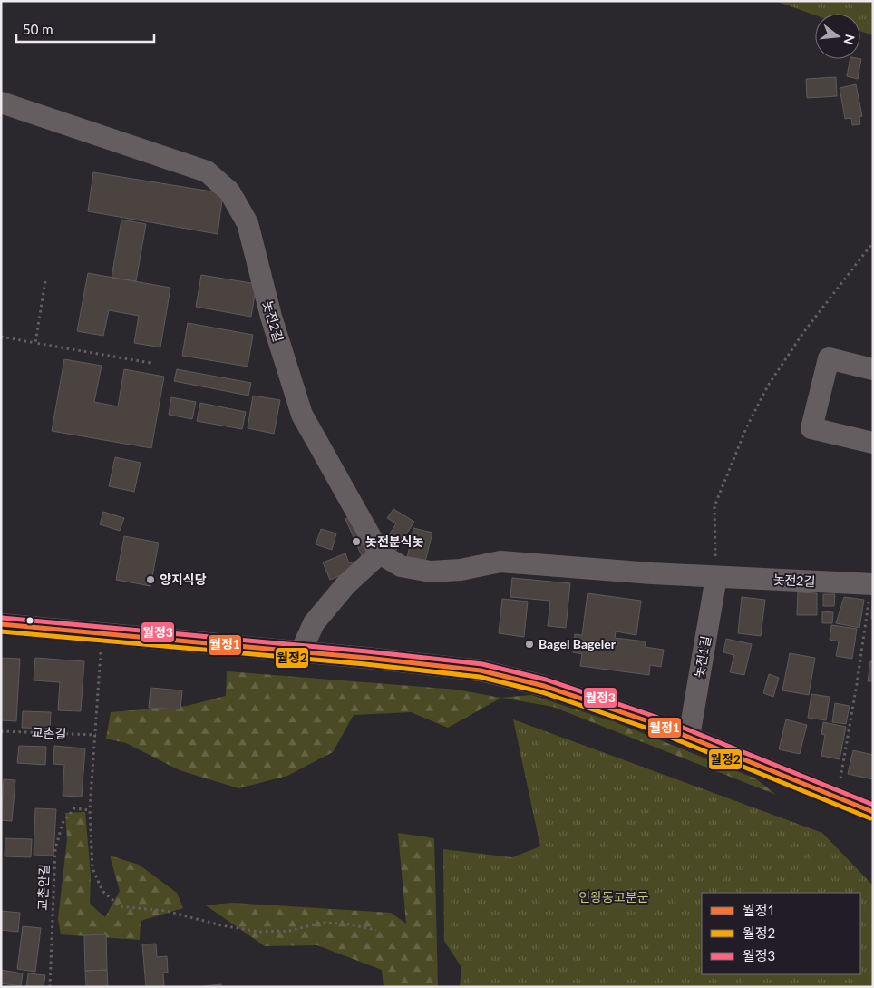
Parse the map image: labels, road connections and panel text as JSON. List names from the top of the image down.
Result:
{
  "streets": {
    "street": ["놋전2길", "놋전1길"],
    "path": ["교촌길", "교촌안길"]
  },
  "crossings": [
    ["놋전2길", "놋전1길"]
  ],
  "parks": ["인왕동고분군"],
  "places": ["놋전분식놋", "양지식당", "Bagel Bageler"],
  "lines": ["transit line 월정3", "transit line 월정1", "transit line 월정2"],
  "legend": ["월정1", "월정2", "월정3"],
  "scale_bar": "50 m",
  "north": "right"
}
